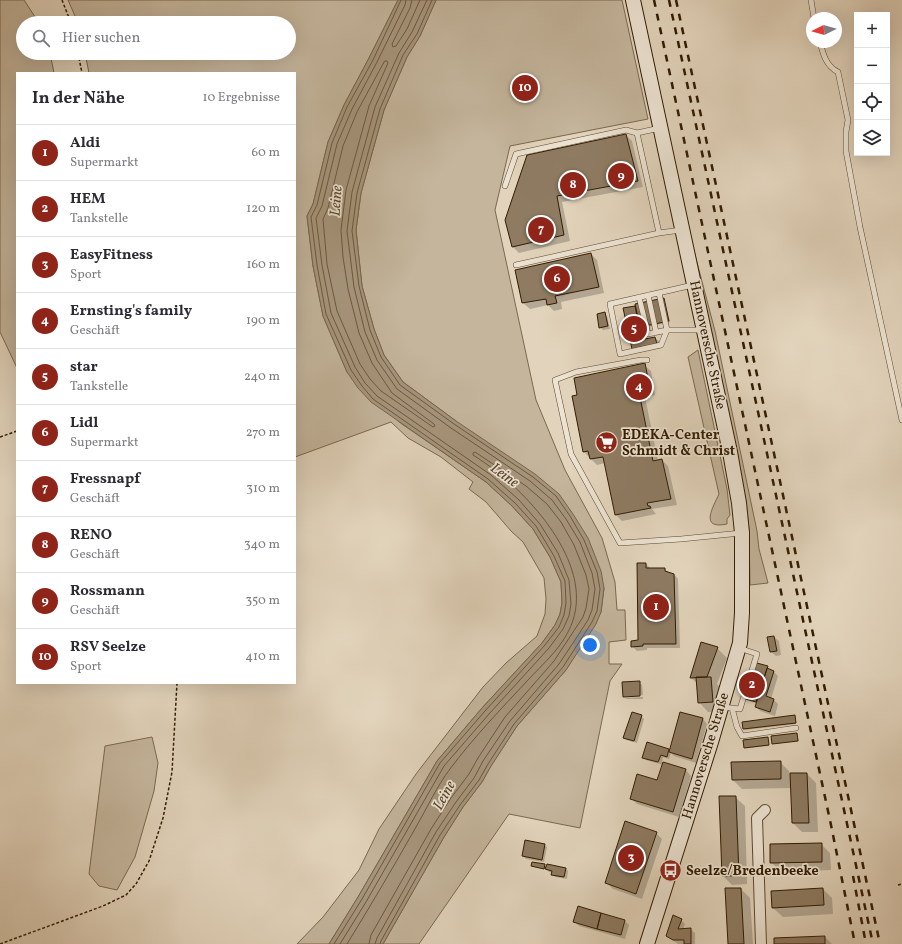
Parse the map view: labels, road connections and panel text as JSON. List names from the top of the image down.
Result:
{
  "streets": {
    "street": ["Hannoversche Straße"]
  },
  "water": ["Leine"],
  "places": {
    "supermarket": ["EDEKA-Center Schmidt & Christ"],
    "bus stop": ["Seelze/Bredenbeeke"]
  },
  "north": "left",
  "page": {
    "map_buttons": ["+", "−"],
    "search": "Hier suchen",
    "heading": ["In der Nähe", "10 Ergebnisse"],
    "pins": [
      "10",
      "9",
      "8",
      "7",
      "6",
      "5",
      "4",
      "1",
      "2",
      "3"
    ],
    "list": [
      {
        "mark": "1",
        "name": "Aldi",
        "note": "Supermarkt",
        "value": "60 m"
      },
      {
        "mark": "2",
        "name": "HEM",
        "note": "Tankstelle",
        "value": "120 m"
      },
      {
        "mark": "3",
        "name": "EasyFitness",
        "note": "Sport",
        "value": "160 m"
      },
      {
        "mark": "4",
        "name": "Ernsting's family",
        "note": "Geschäft",
        "value": "190 m"
      },
      {
        "mark": "5",
        "name": "star",
        "note": "Tankstelle",
        "value": "240 m"
      },
      {
        "mark": "6",
        "name": "Lidl",
        "note": "Supermarkt",
        "value": "270 m"
      },
      {
        "mark": "7",
        "name": "Fressnapf",
        "note": "Geschäft",
        "value": "310 m"
      },
      {
        "mark": "8",
        "name": "RENO",
        "note": "Geschäft",
        "value": "340 m"
      },
      {
        "mark": "9",
        "name": "Rossmann",
        "note": "Geschäft",
        "value": "350 m"
      },
      {
        "mark": "10",
        "name": "RSV Seelze",
        "note": "Sport",
        "value": "410 m"
      }
    ]
  }
}
